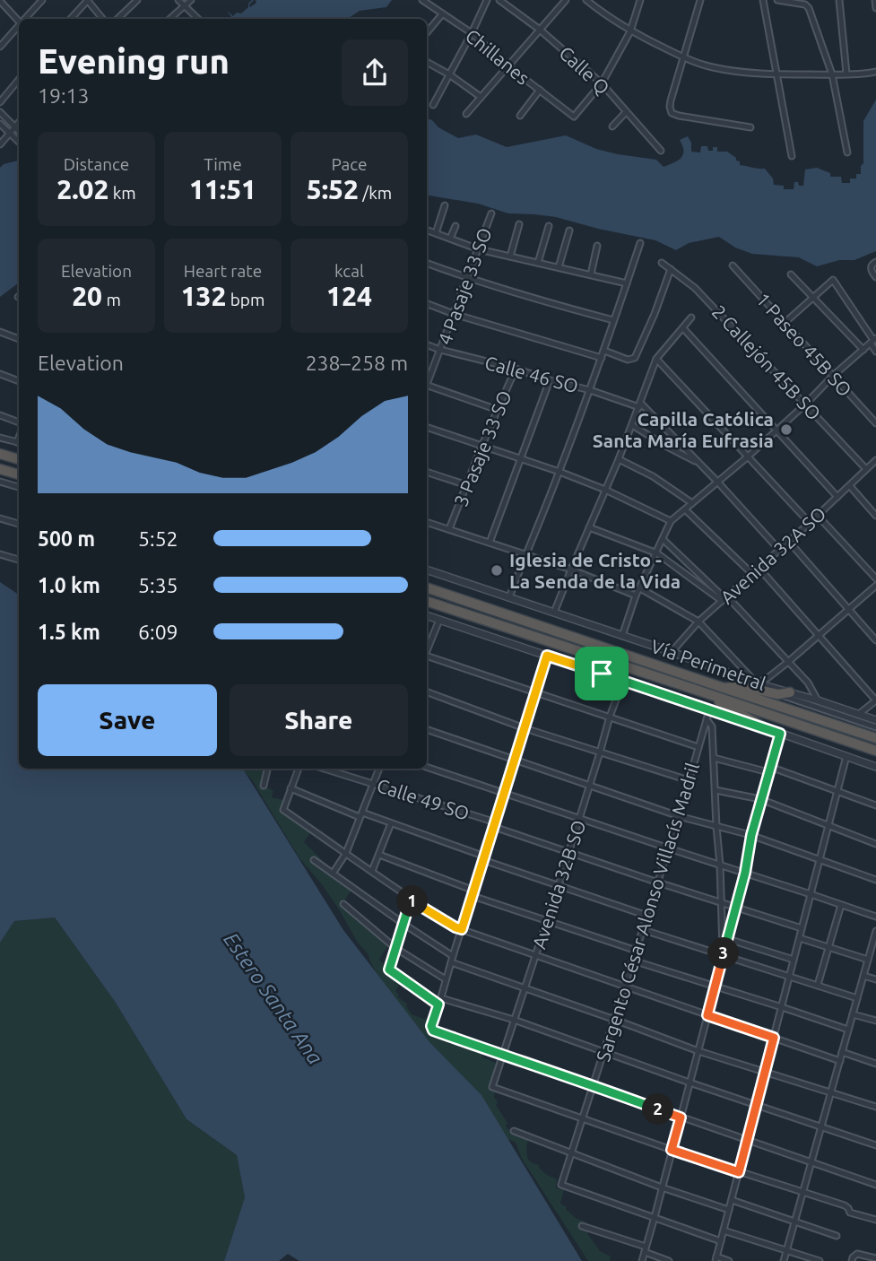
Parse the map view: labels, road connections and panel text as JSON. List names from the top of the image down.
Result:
{
  "streets": {
    "highway": ["Vía Perimetral"],
    "street": [
      "Chillanes",
      "Calle Q",
      "4 Pasaje 33 SO",
      "1 Paseo 45B SO",
      "2 Callejón 45B SO",
      "Calle 46 SO",
      "3 Pasaje 33 SO",
      "Avenida 32A SO",
      "Calle 49 SO",
      "Avenida 32B SO",
      "Sargento César Alonso Villacís Madril"
    ]
  },
  "crossings": [
    ["Chillanes", "Calle Q"],
    ["4 Pasaje 33 SO", "Calle 46 SO"],
    ["2 Callejón 45B SO", "Avenida 32A SO"],
    ["Calle 46 SO", "3 Pasaje 33 SO"],
    ["Avenida 32A SO", "Vía Perimetral"],
    ["Calle 49 SO", "Avenida 32B SO"],
    ["Calle 49 SO", "Sargento César Alonso Villacís Madril"],
    ["Avenida 32B SO", "Sargento César Alonso Villacís Madril"]
  ],
  "water": ["Estero Santa Ana"],
  "places": ["Capilla Católica Santa María Eufrasia", "Iglesia de Cristo - La Senda de la Vida"],
  "page": {
    "heading": ["Evening run", "19:13"],
    "stats": [
      ["Distance", "2.02 km"],
      ["Time", "11:51"],
      ["Pace", "5:52 /km"],
      ["Elevation", "20 m"],
      ["Heart rate", "132 bpm"],
      ["kcal", "124"]
    ],
    "chart": ["Elevation", "238–258 m"],
    "list": [
      {
        "name": "500 m",
        "note": "5:52"
      },
      {
        "name": "1.0 km",
        "note": "5:35"
      },
      {
        "name": "1.5 km",
        "note": "6:09"
      }
    ],
    "buttons": ["Save", "Share"],
    "pins": ["1", "3", "2"]
  }
}
